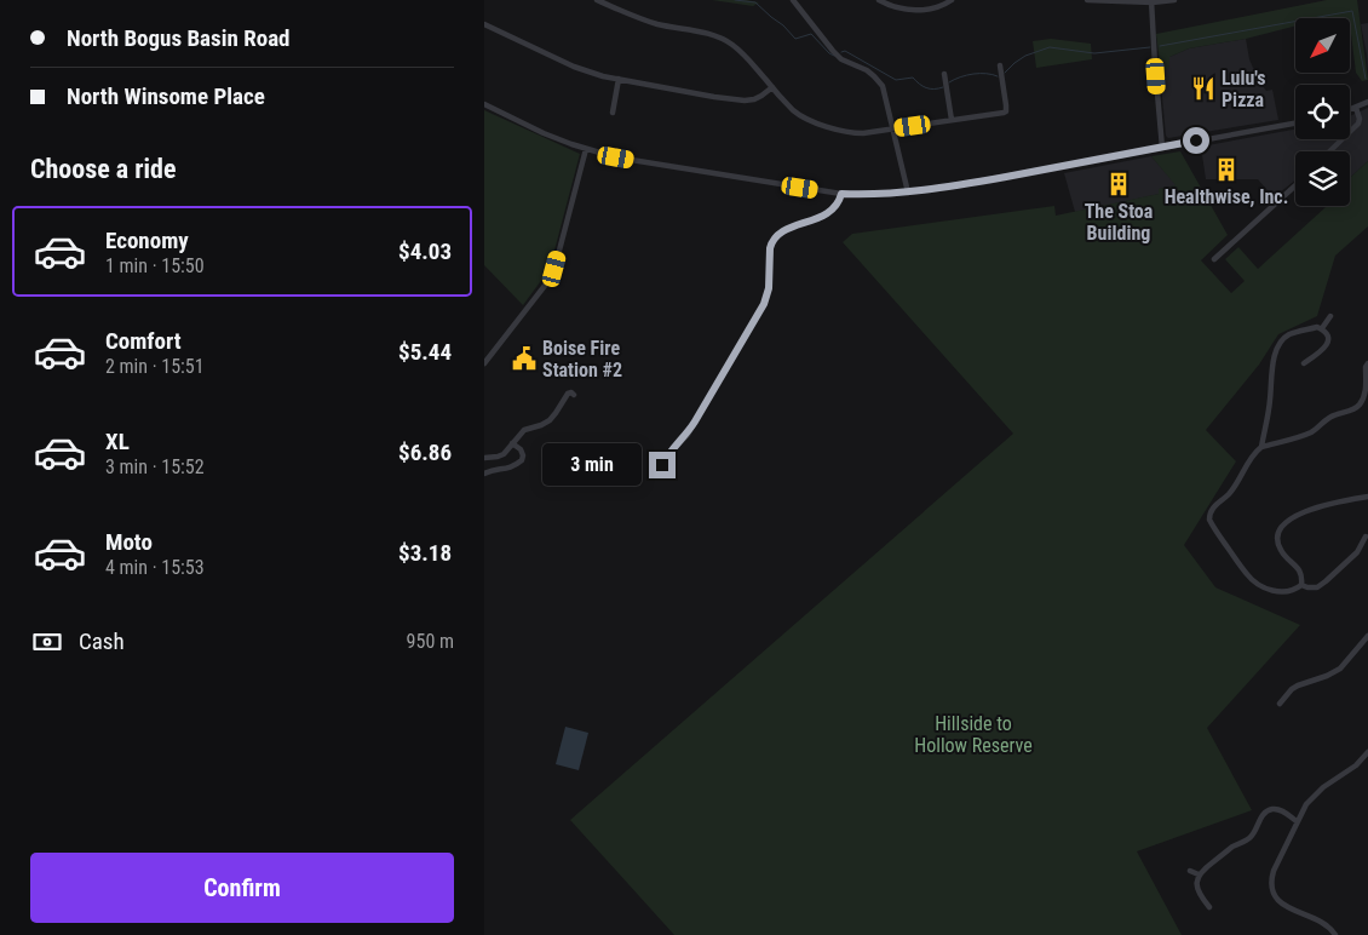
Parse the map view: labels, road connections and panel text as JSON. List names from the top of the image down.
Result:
{
  "parks": ["Hillside to Hollow Reserve"],
  "places": {
    "restaurant": ["Lulu's Pizza"],
    "building": ["Healthwise, Inc.", "The Stoa Building"],
    "public building": ["Boise Fire Station #2"]
  },
  "north": "bottom left",
  "page": {
    "banner": ["North Bogus Basin Road", "North Winsome Place"],
    "heading": "Choose a ride",
    "list": [
      {
        "name": "Economy",
        "note": "1 min · 15:50",
        "value": "$4.03"
      },
      {
        "name": "Comfort",
        "note": "2 min · 15:51",
        "value": "$5.44"
      },
      {
        "name": "XL",
        "note": "3 min · 15:52",
        "value": "$6.86"
      },
      {
        "name": "Moto",
        "note": "4 min · 15:53",
        "value": "$3.18"
      }
    ],
    "bubble": "3 min",
    "pay": ["Cash", "950 m"],
    "buttons": "Confirm"
  }
}
